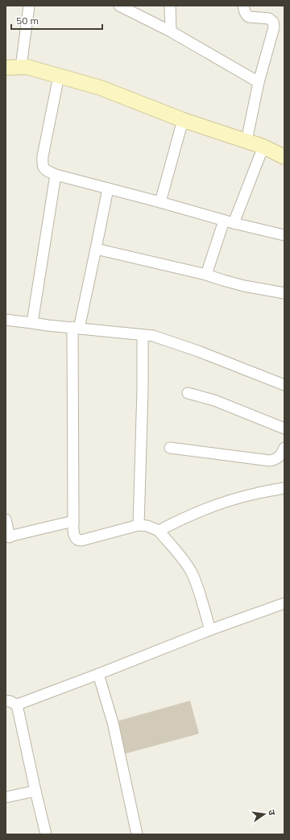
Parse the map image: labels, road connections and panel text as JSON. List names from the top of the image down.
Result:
{
  "scale_bar": "50 m",
  "north": "right"
}
